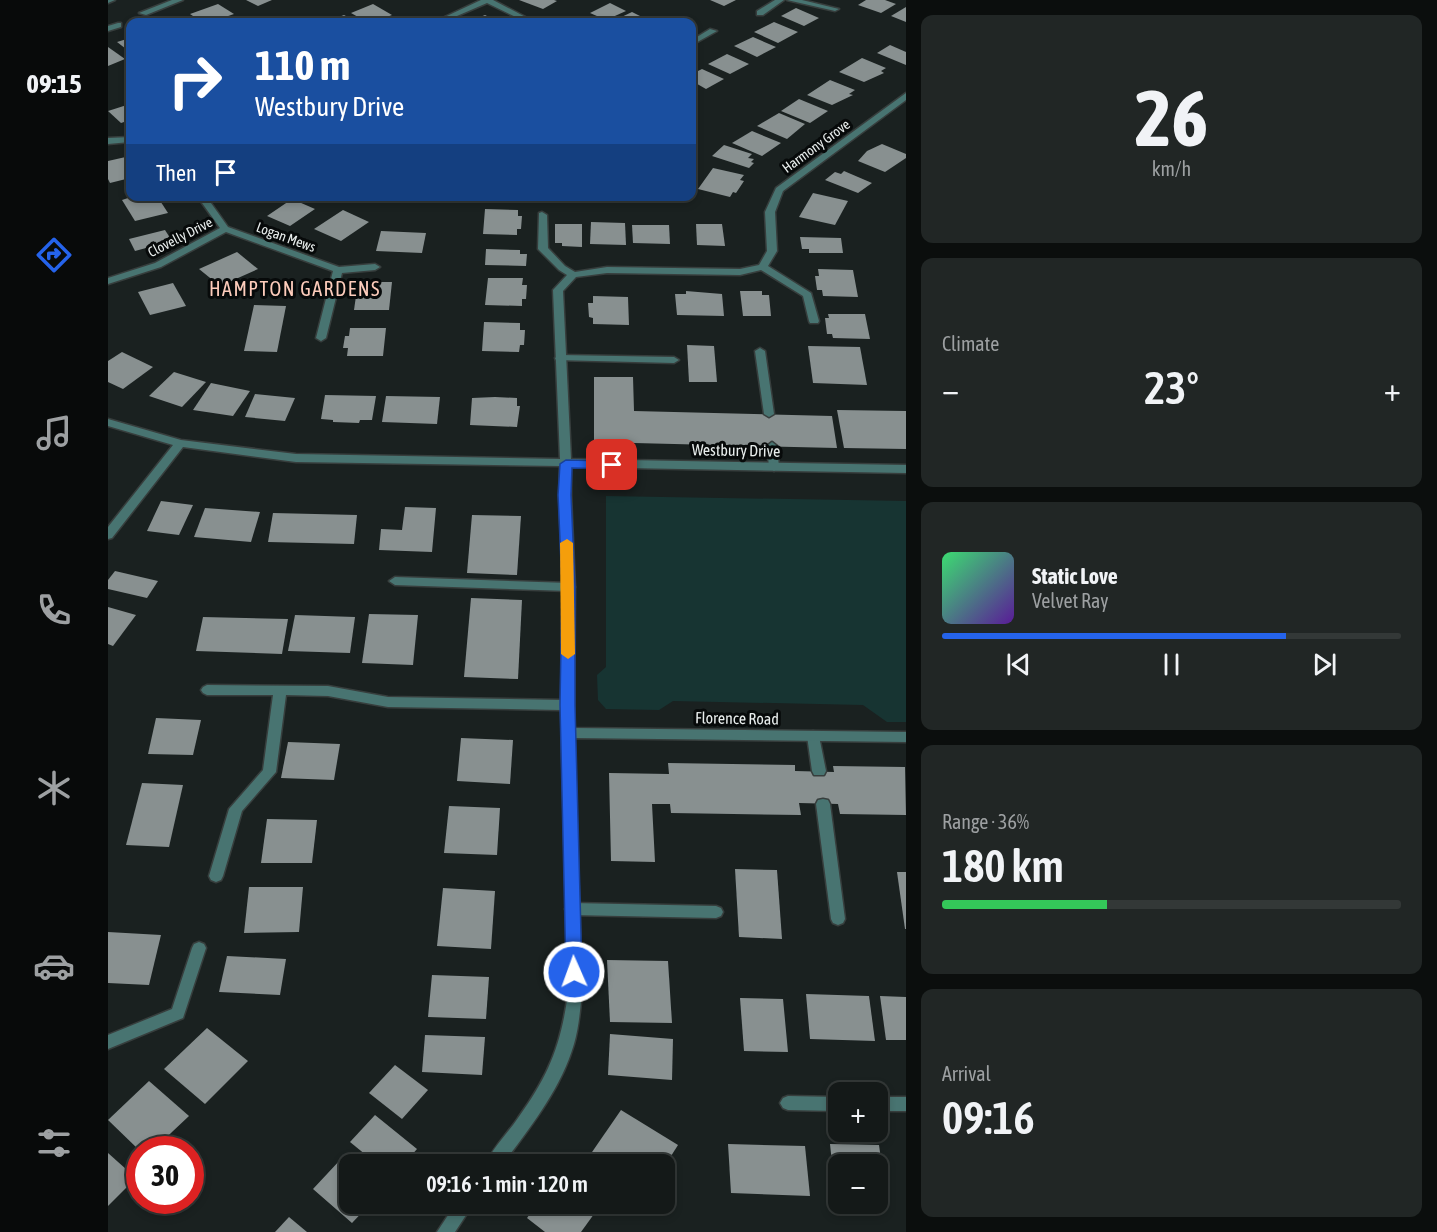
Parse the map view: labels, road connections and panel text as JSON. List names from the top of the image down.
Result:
{
  "streets": {
    "street": [
      "Harmony Grove",
      "Clovelly Drive",
      "Logan Mews",
      "Westbury Drive",
      "Florence Road"
    ]
  },
  "crossings": [
    ["Clovelly Drive", "Logan Mews"]
  ],
  "districts": ["HAMPTON GARDENS"],
  "page": {
    "tabs": "09:15",
    "tile": [
      ["26", "km/h"],
      "Climate",
      ["Range · 36%", "180 km"],
      ["Arrival", "09:16"]
    ],
    "turn": ["110 m", "Westbury Drive"],
    "then": "Then",
    "heat": ["−", "23°", "+"],
    "song": ["Static Love", "Velvet Ray"],
    "map_buttons": ["+", "−"],
    "limit": "30",
    "trip": "09:16 · 1 min · 120 m"
  }
}
